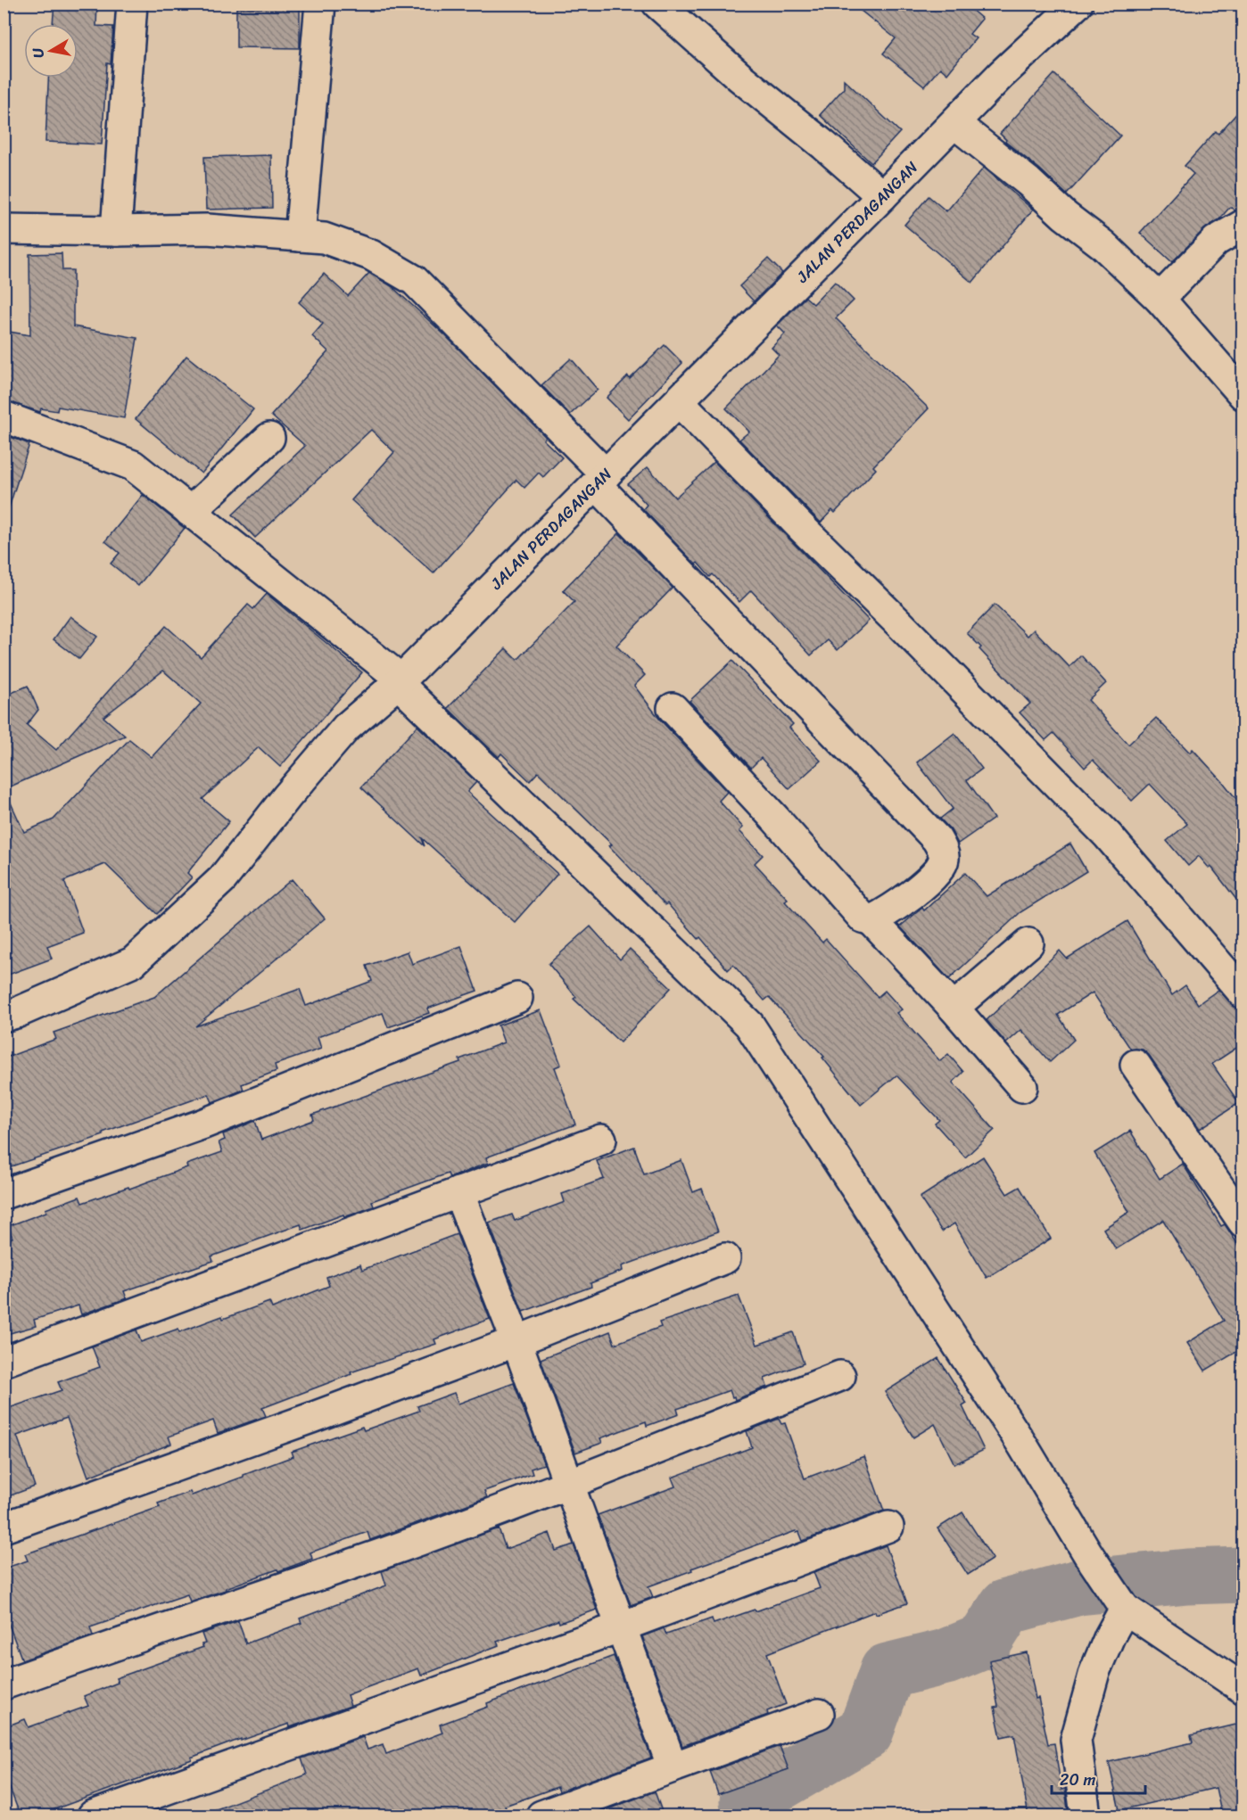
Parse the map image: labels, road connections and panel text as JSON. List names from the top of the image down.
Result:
{
  "streets": {
    "street": ["JALAN PERDAGANGAN"]
  },
  "scale_bar": "20 m",
  "north": "left"
}
